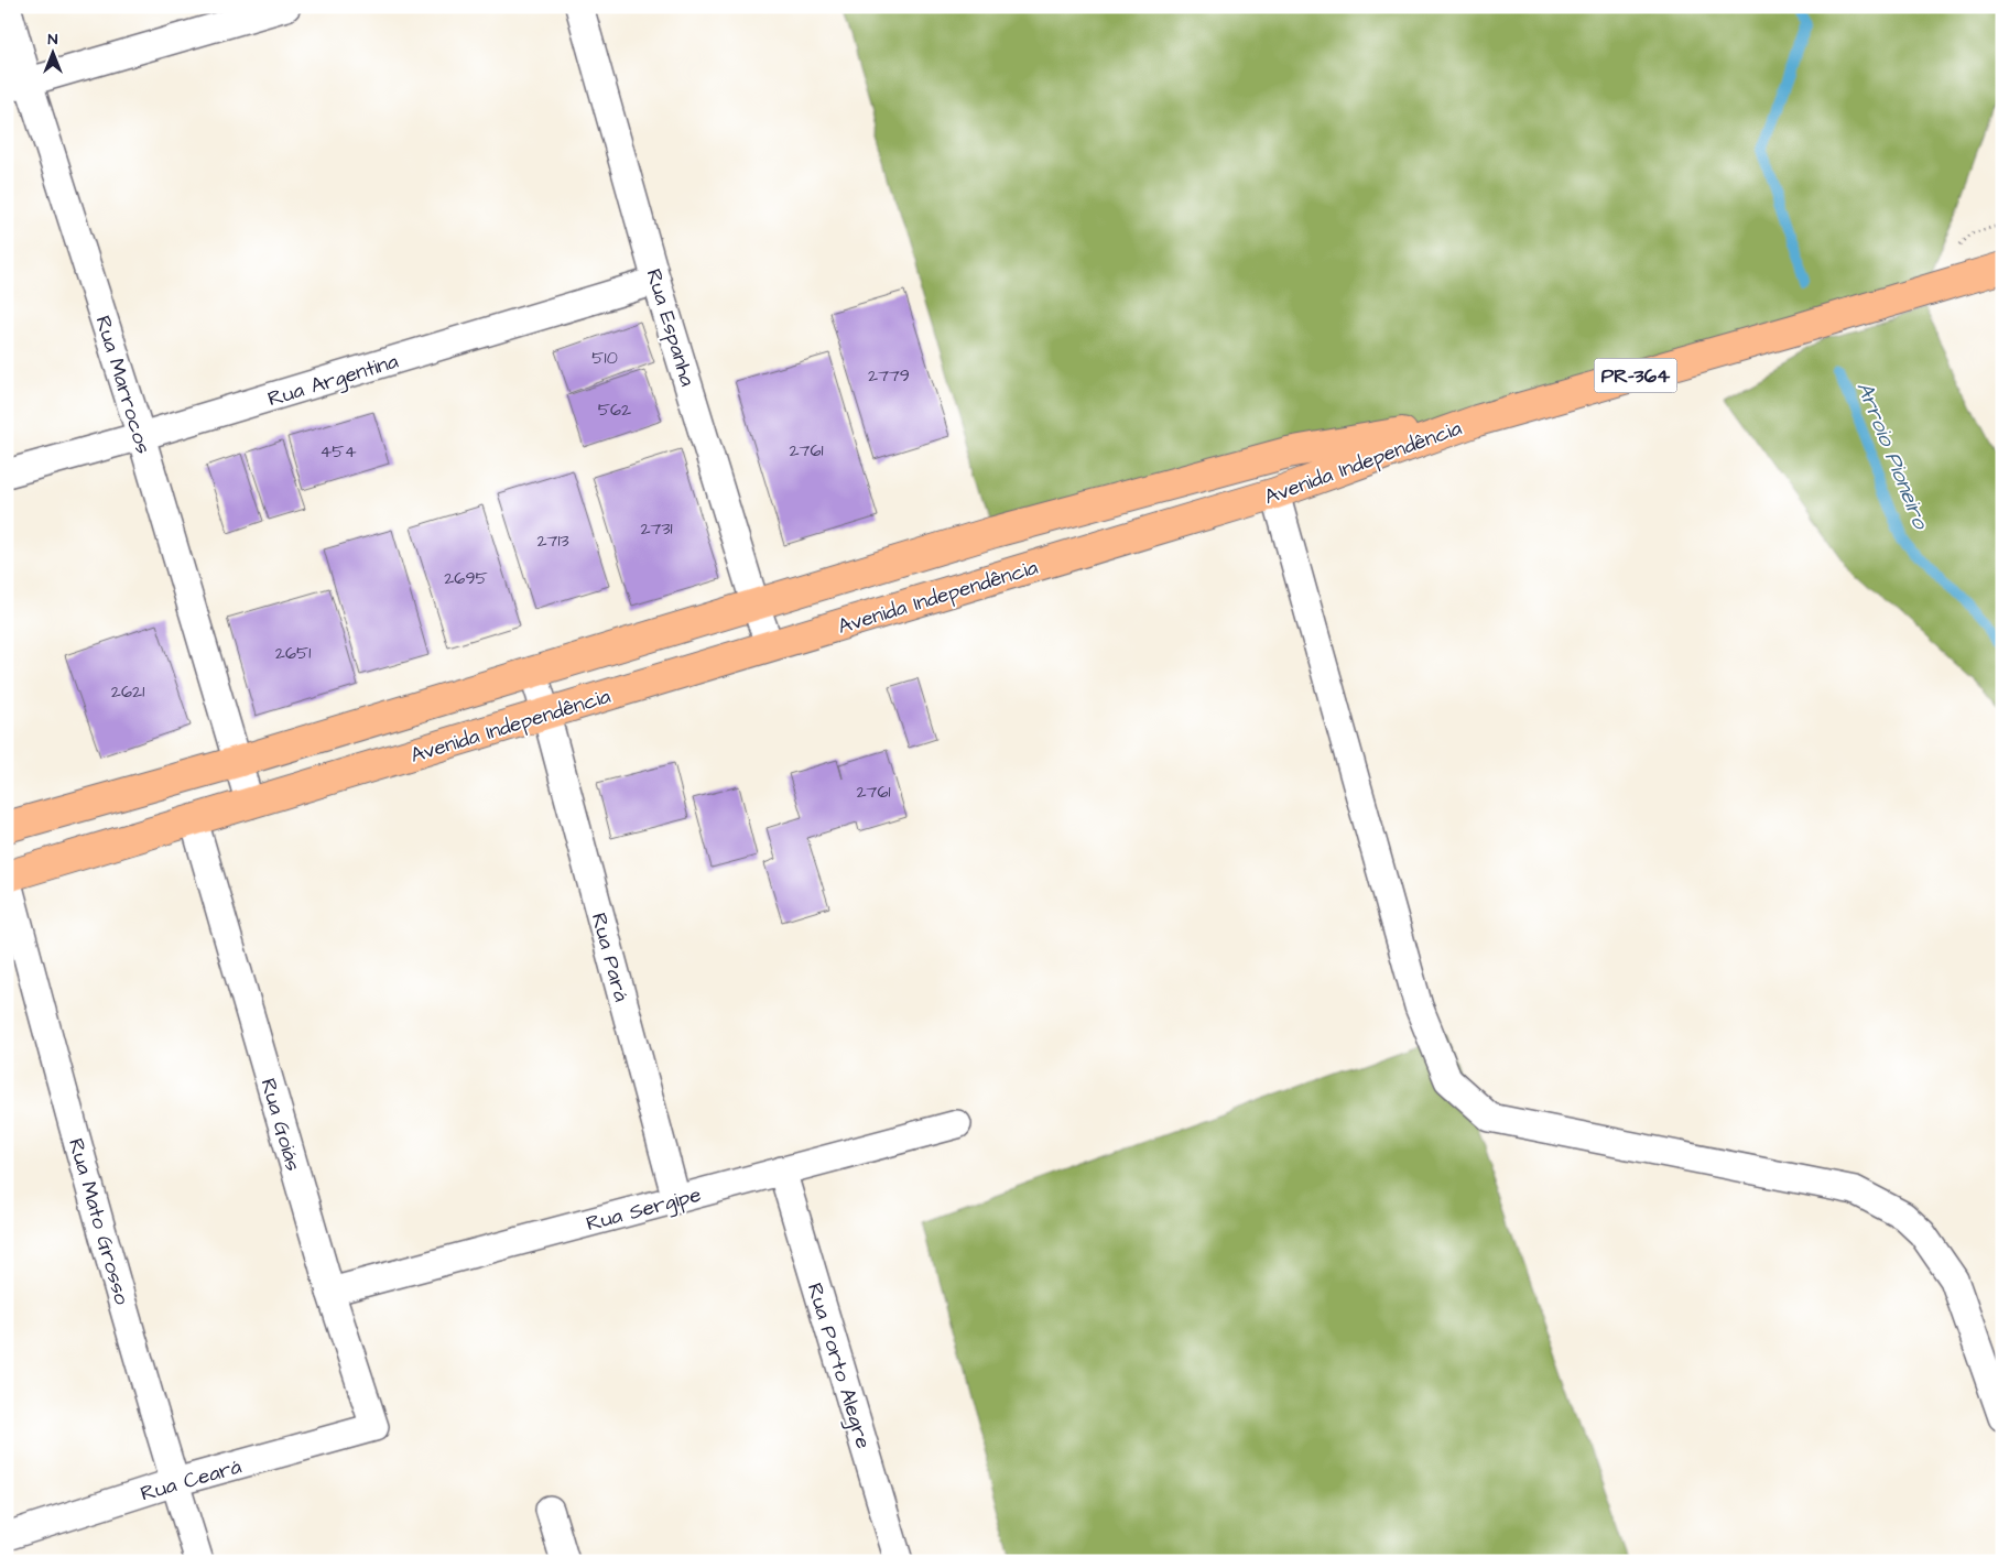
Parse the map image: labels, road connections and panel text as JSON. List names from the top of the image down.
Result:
{
  "streets": {
    "main road": ["PR-364", "Avenida Independência"],
    "street": [
      "Rua Espanha",
      "Rua Argentina",
      "Rua Marrocos",
      "Rua Pará",
      "Rua Goiás",
      "Rua Sergipe",
      "Rua Mato Grosso",
      "Rua Porto Alegre",
      "Rua Ceará"
    ]
  },
  "crossings": [
    ["Rua Espanha", "Rua Argentina"],
    ["Rua Espanha", "Avenida Independência"],
    ["PR-364", "Avenida Independência"],
    ["Rua Argentina", "Rua Marrocos"],
    ["Rua Marrocos", "Avenida Independência"],
    ["Avenida Independência", "Rua Pará"],
    ["Avenida Independência", "Rua Goiás"],
    ["Avenida Independência", "Rua Mato Grosso"],
    ["Rua Pará", "Rua Sergipe"],
    ["Rua Goiás", "Rua Sergipe"],
    ["Rua Goiás", "Rua Ceará"],
    ["Rua Sergipe", "Rua Porto Alegre"],
    ["Rua Mato Grosso", "Rua Ceará"]
  ],
  "water": ["Arroio Pioneiro"],
  "house_numbers": [
    "510",
    "2779",
    "562",
    "2761",
    "454",
    "2731",
    "2713",
    "2695",
    "2651",
    "2621",
    "2761"
  ],
  "north": "top"
}
